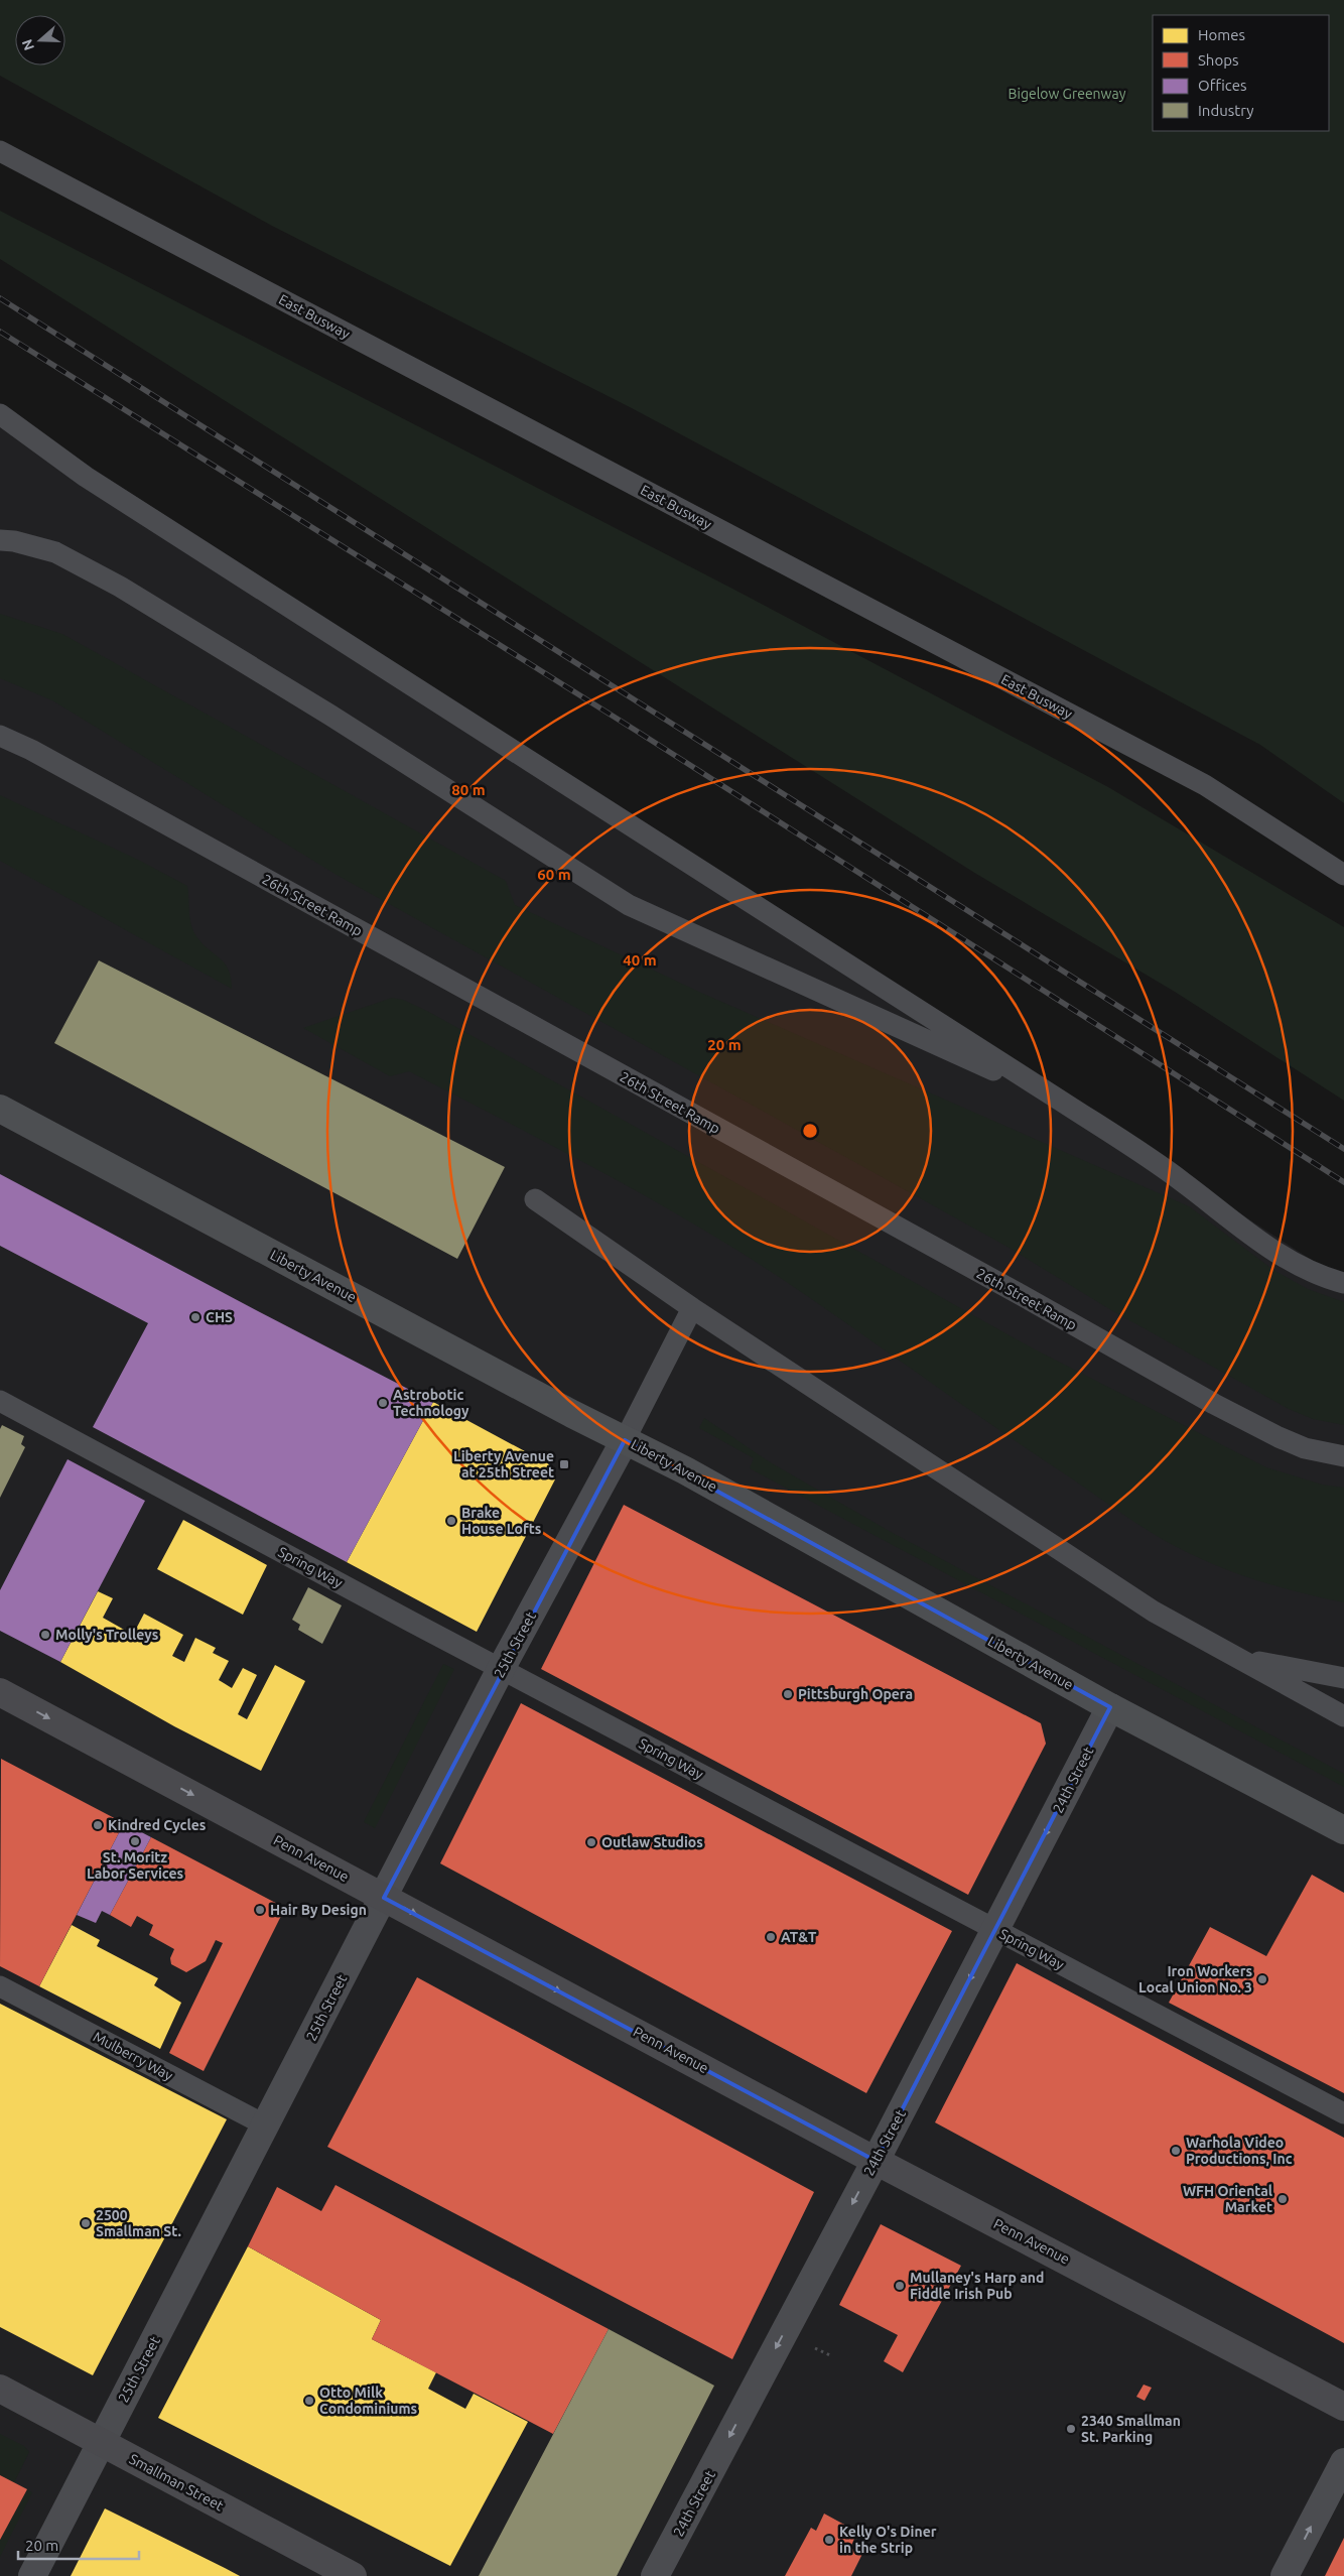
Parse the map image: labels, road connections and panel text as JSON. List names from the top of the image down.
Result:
{
  "streets": {
    "main road": ["Liberty Avenue"],
    "street": [
      "25th Street",
      "24th Street",
      "Penn Avenue",
      "Smallman Street"
    ],
    "lane": [
      "East Busway",
      "26th Street Ramp",
      "Spring Way",
      "Mulberry Way"
    ]
  },
  "crossings": [
    ["Liberty Avenue", "25th Street"],
    ["Liberty Avenue", "24th Street"],
    ["Spring Way", "25th Street"],
    ["Spring Way", "24th Street"],
    ["25th Street", "Penn Avenue"],
    ["25th Street", "Mulberry Way"],
    ["25th Street", "Smallman Street"],
    ["24th Street", "Penn Avenue"]
  ],
  "one_way": ["24th Street", "Penn Avenue"],
  "parks": ["Bigelow Greenway"],
  "places": {
    "other": [
      "CHS",
      "Astrobotic Technology",
      "Brake House Lofts",
      "Molly's Trolleys",
      "Pittsburgh Opera",
      "Kindred Cycles",
      "St. Moritz Labor Services",
      "Outlaw Studios",
      "Hair By Design",
      "AT&T",
      "Iron Workers Local Union No. 3",
      "Warhola Video Productions, Inc",
      "WFH Oriental Market",
      "2500 Smallman St.",
      "Mullaney's Harp and Fiddle Irish Pub",
      "Otto Milk Condominiums",
      "2340 Smallman St. Parking",
      "Kelly O's Diner in the Strip"
    ],
    "transit": ["Liberty Avenue at 25th Street"]
  },
  "legend": [
    "Homes",
    "Shops",
    "Offices",
    "Industry"
  ],
  "scale_bar": "20 m",
  "north": "left",
  "rings": [
    "80 m",
    "60 m",
    "40 m",
    "20 m"
  ]
}
